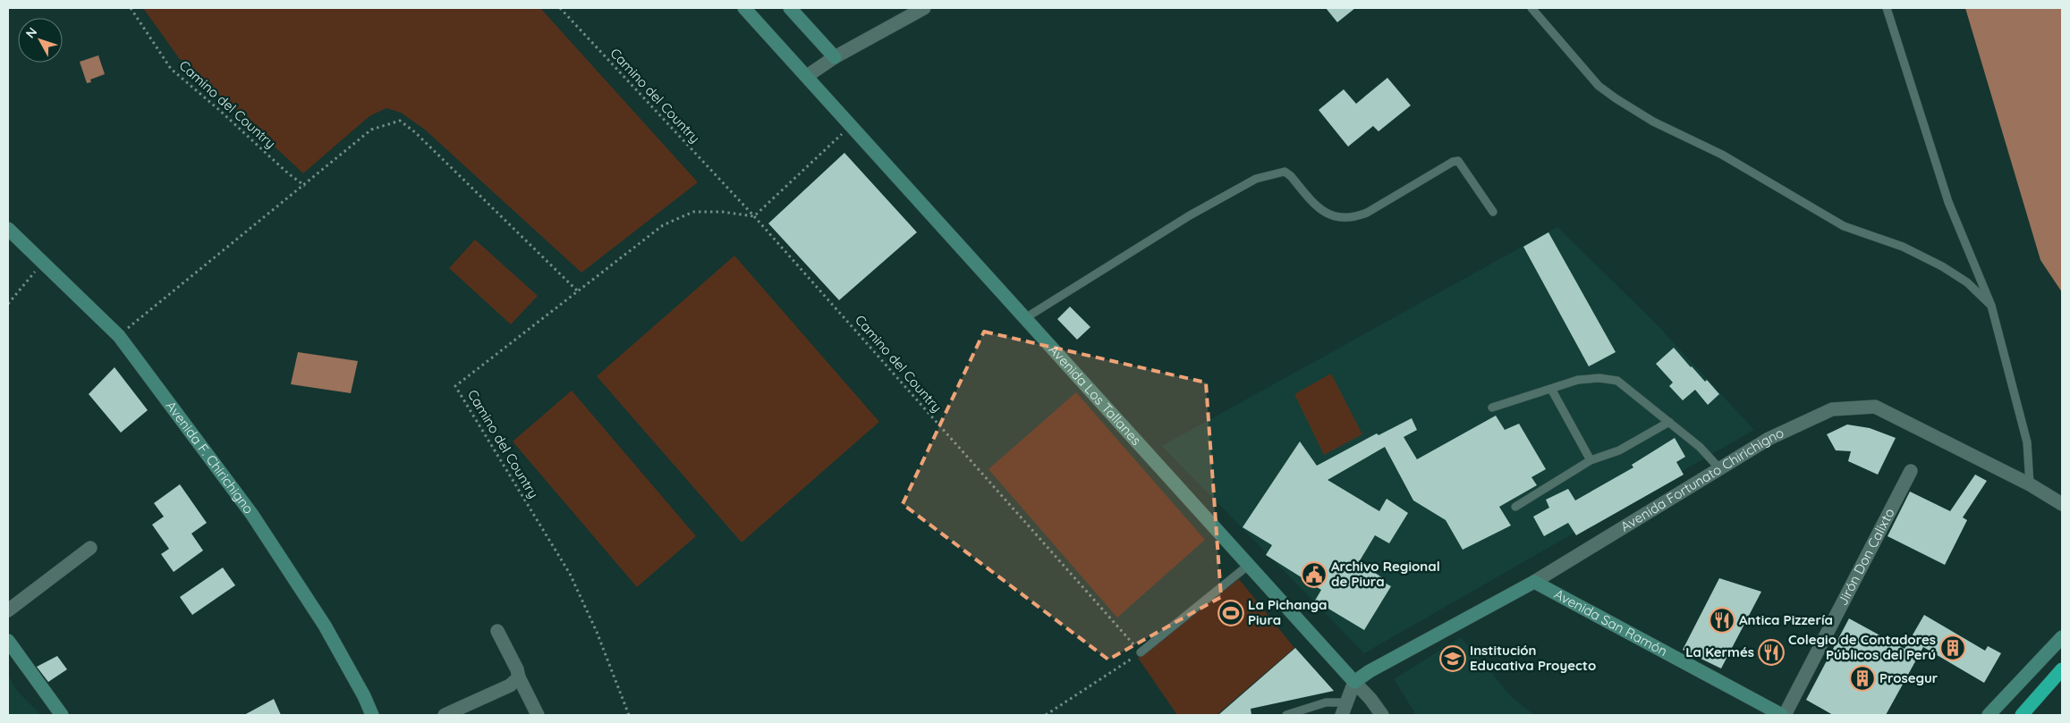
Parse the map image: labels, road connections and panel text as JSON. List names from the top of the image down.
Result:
{
  "streets": {
    "main road": [
      "Avenida Los Tallanes",
      "Avenida F. Chirichigno",
      "Avenida Fortunato Chirichigno",
      "Avenida San Ramón"
    ],
    "street": ["Jirón Don Calixto"],
    "path": ["Camino del Country"]
  },
  "crossings": [
    ["Avenida Los Tallanes", "Avenida Fortunato Chirichigno"],
    ["Avenida Fortunato Chirichigno", "Avenida San Ramón"],
    ["Jirón Don Calixto", "Avenida San Ramón"]
  ],
  "places": {
    "public building": ["Archivo Regional de Piura"],
    "sports": ["La Pichanga Piura"],
    "restaurant": ["Antica Pizzería", "La Kermés"],
    "building": ["Colegio de Contadores Públicos del Perú", "Prosegur"],
    "school or university": ["Institución Educativa Proyecto"]
  },
  "north": "top left"
}
